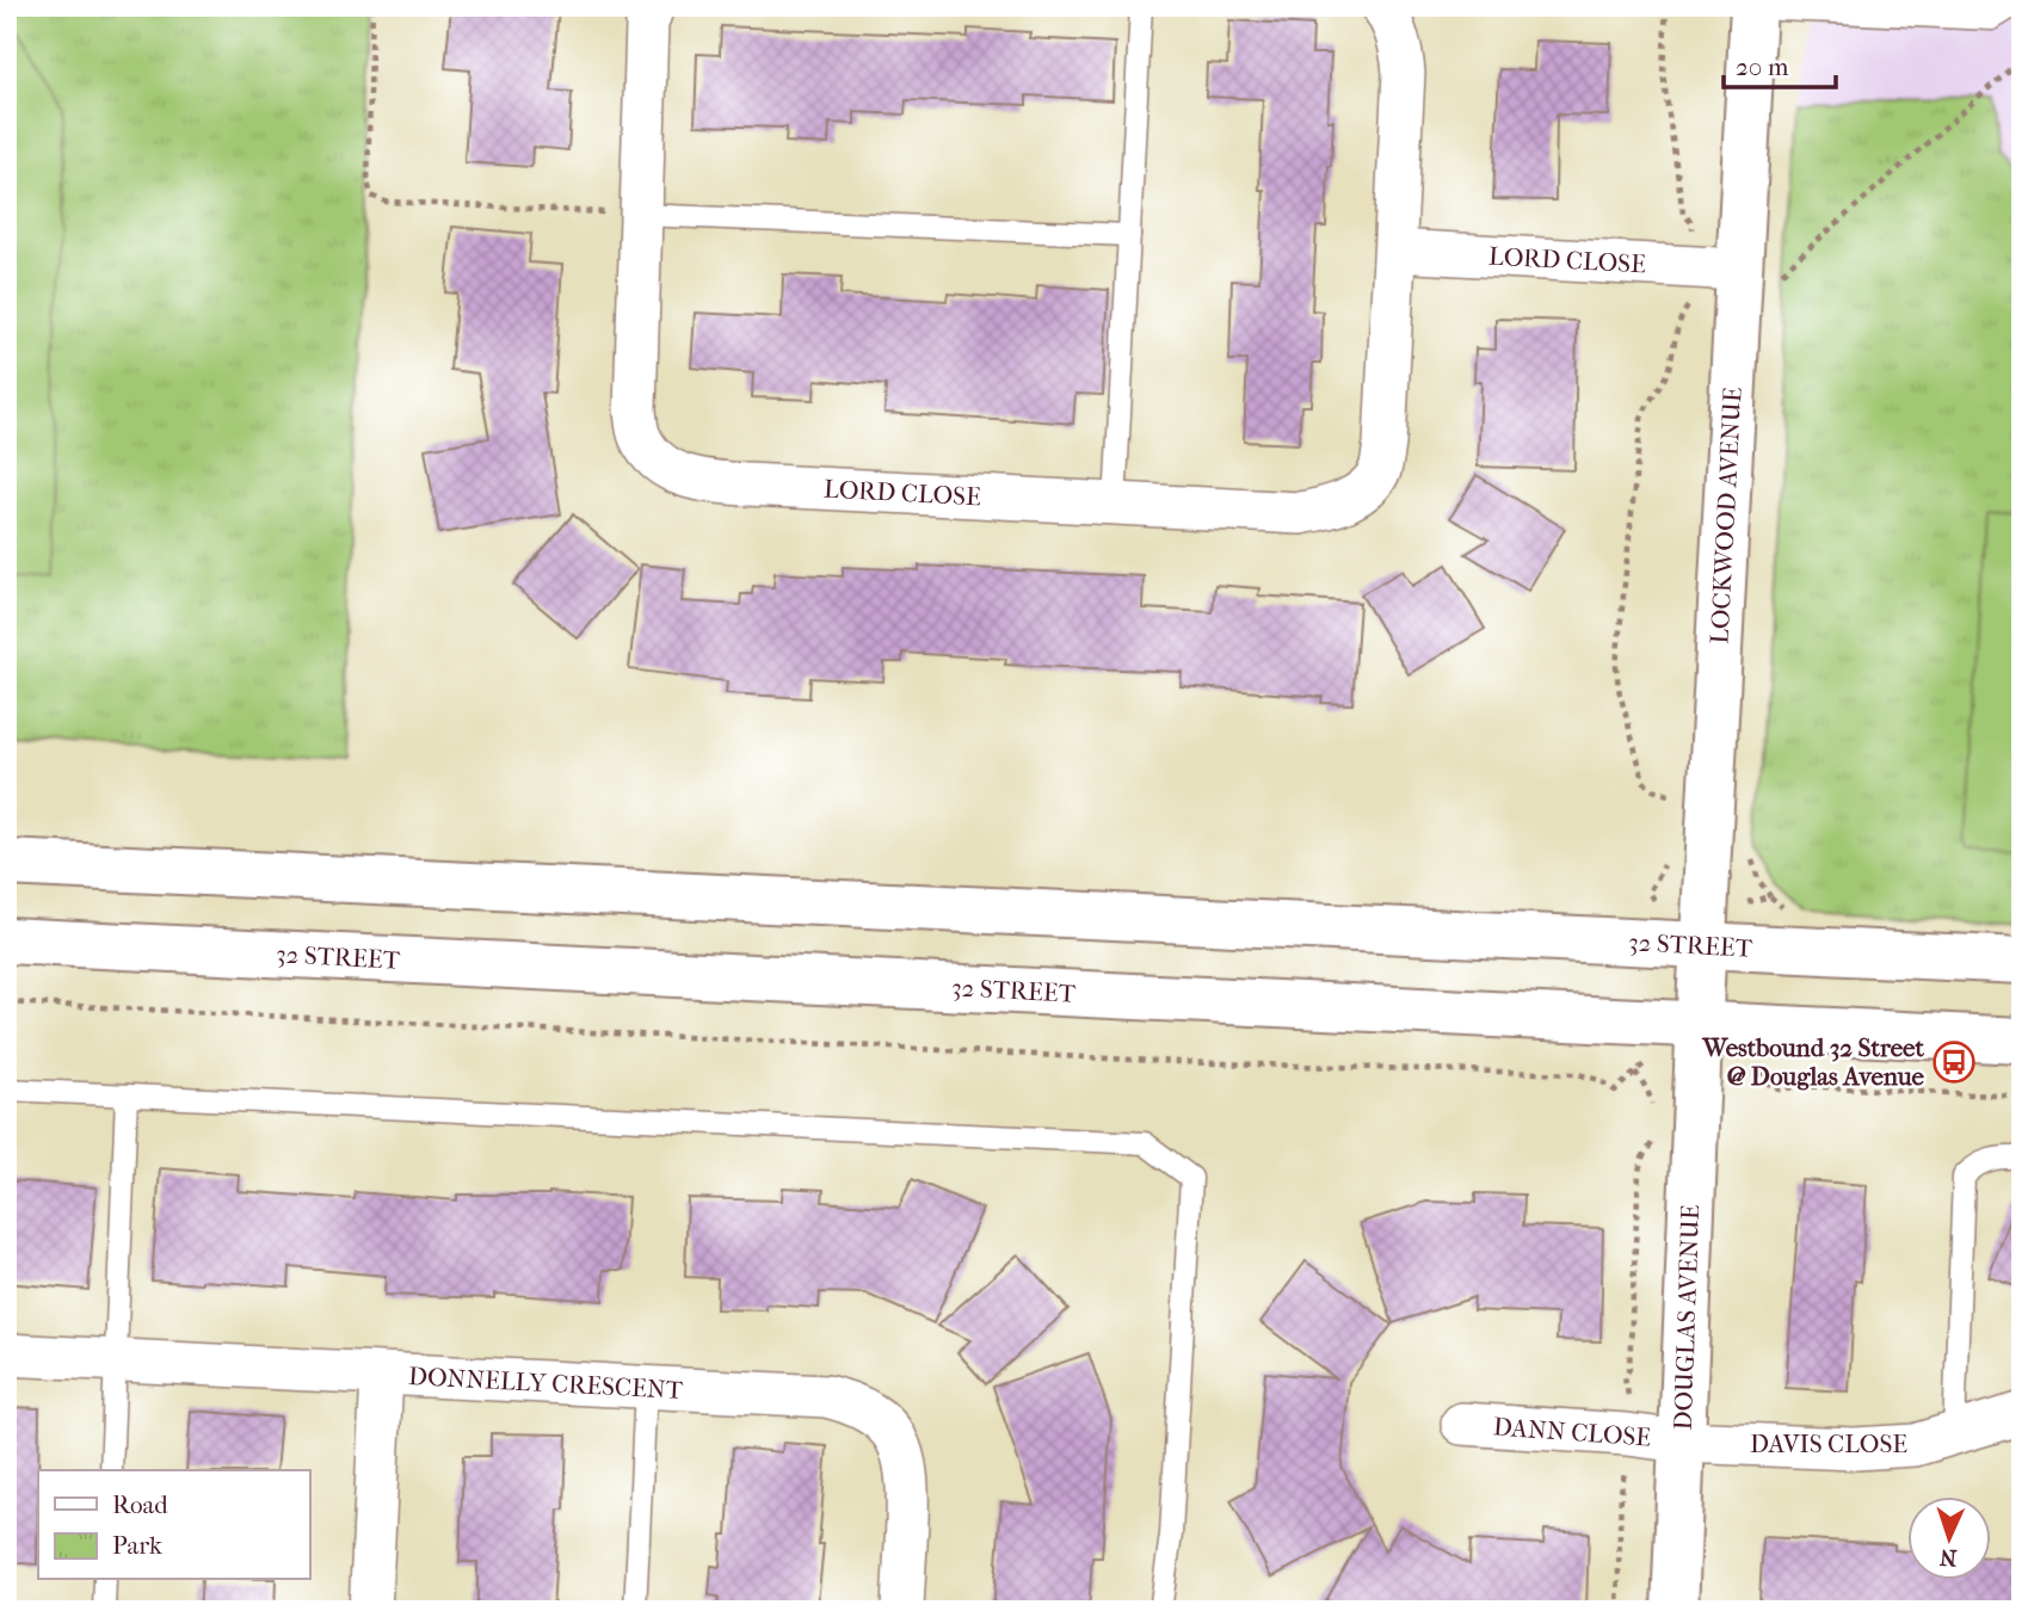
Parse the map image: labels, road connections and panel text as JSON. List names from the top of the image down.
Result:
{
  "streets": {
    "street": [
      "LORD CLOSE",
      "LOCKWOOD AVENUE",
      "32 STREET",
      "DOUGLAS AVENUE",
      "DONNELLY CRESCENT",
      "DANN CLOSE",
      "DAVIS CLOSE"
    ]
  },
  "crossings": [
    ["LORD CLOSE", "LOCKWOOD AVENUE"],
    ["LOCKWOOD AVENUE", "32 STREET"],
    ["LOCKWOOD AVENUE", "DOUGLAS AVENUE"],
    ["32 STREET", "DOUGLAS AVENUE"],
    ["DOUGLAS AVENUE", "DANN CLOSE"],
    ["DOUGLAS AVENUE", "DAVIS CLOSE"],
    ["DANN CLOSE", "DAVIS CLOSE"]
  ],
  "places": {
    "bus stop": ["Westbound 32 Street @ Douglas Avenue"]
  },
  "legend": ["Road", "Park"],
  "scale_bar": "20 m",
  "north": "bottom"
}
